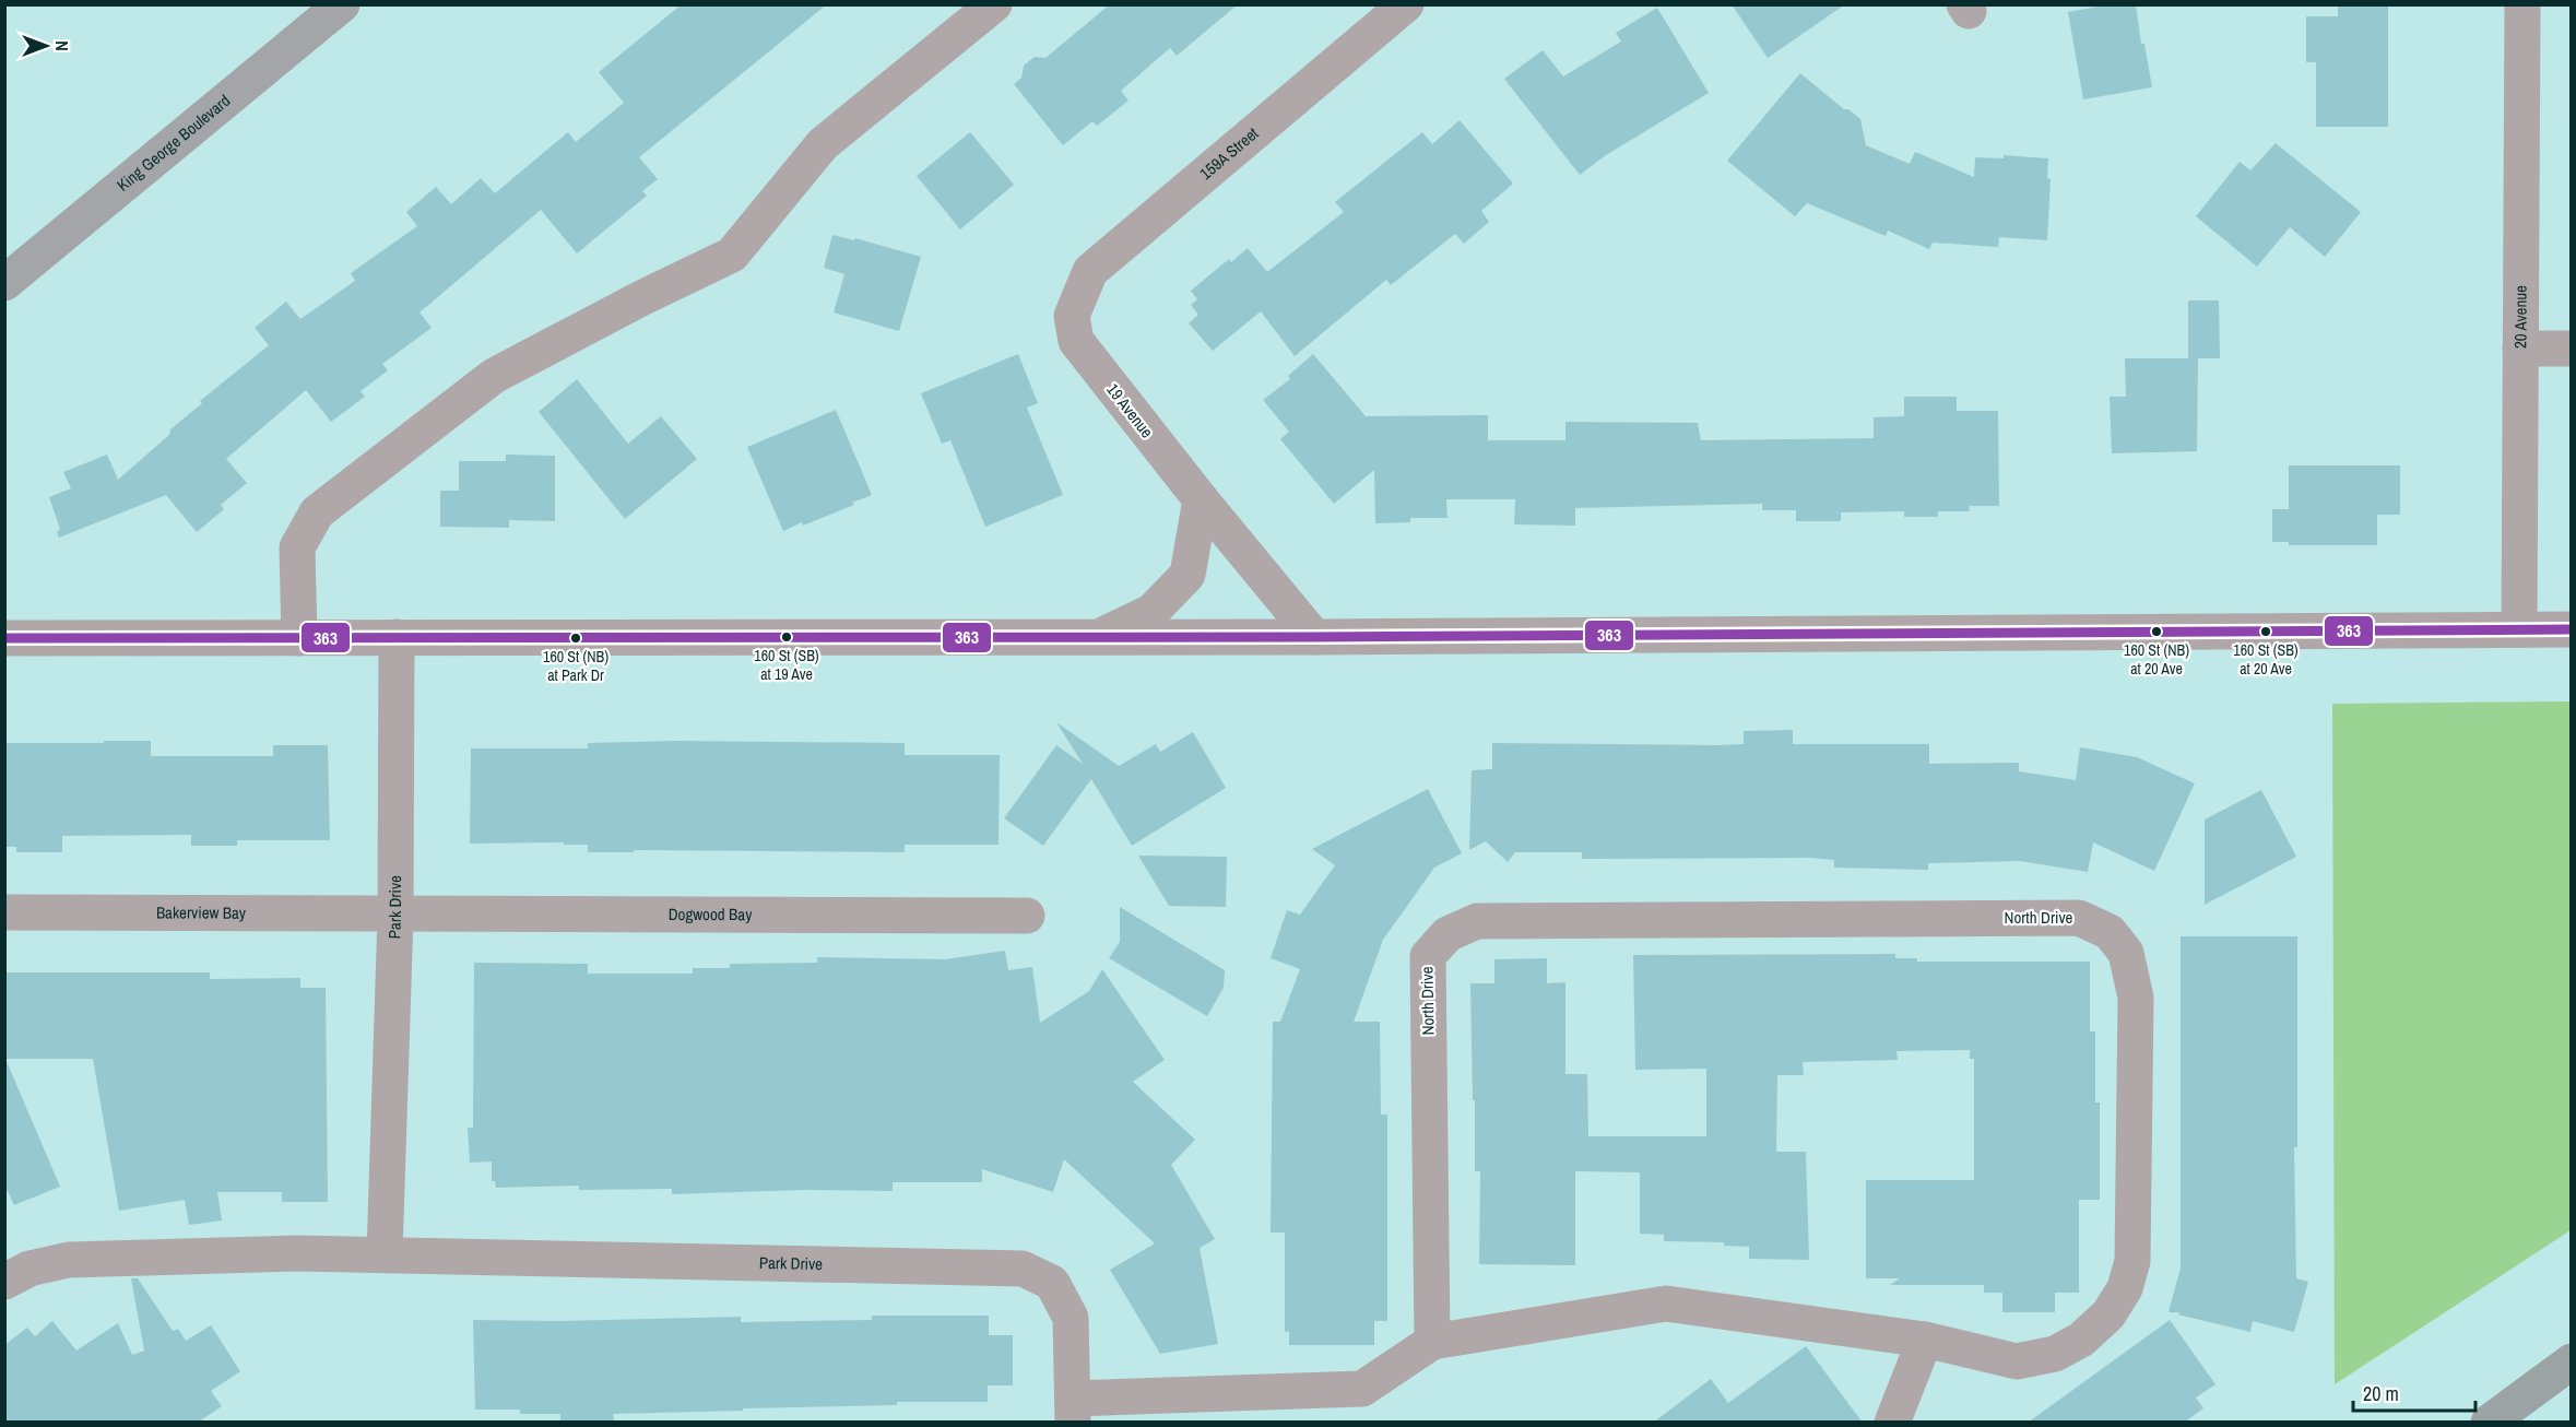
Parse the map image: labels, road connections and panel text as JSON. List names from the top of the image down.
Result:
{
  "streets": {
    "main road": ["King George Boulevard"],
    "street": [
      "159A Street",
      "20 Avenue",
      "19 Avenue",
      "Park Drive",
      "Bakerview Bay",
      "Dogwood Bay",
      "North Drive"
    ]
  },
  "crossings": [
    ["159A Street", "19 Avenue"],
    ["Park Drive", "Bakerview Bay"],
    ["Park Drive", "Dogwood Bay"],
    ["Park Drive", "North Drive"],
    ["Bakerview Bay", "Dogwood Bay"]
  ],
  "places": [
    "160 St (NB) at 20 Ave",
    "160 St (SB) at 20 Ave",
    "160 St (SB) at 19 Ave",
    "160 St (NB) at Park Dr"
  ],
  "lines": ["transit line 363"],
  "scale_bar": "20 m",
  "north": "right"
}
